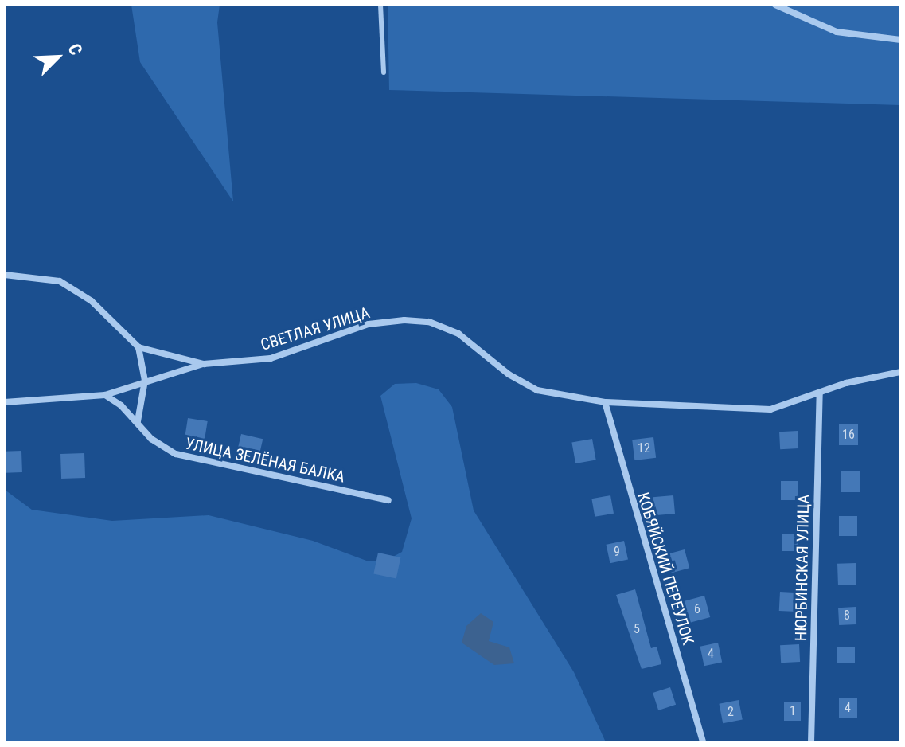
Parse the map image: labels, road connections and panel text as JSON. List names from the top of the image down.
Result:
{
  "streets": {
    "street": [
      "СВЕТЛАЯ УЛИЦА",
      "УЛИЦА ЗЕЛЁНАЯ БАЛКА",
      "НЮРБИНСКАЯ УЛИЦА",
      "КОБЯЙСКИЙ ПЕРЕУЛОК"
    ]
  },
  "crossings": [
    ["СВЕТЛАЯ УЛИЦА", "НЮРБИНСКАЯ УЛИЦА"],
    ["СВЕТЛАЯ УЛИЦА", "КОБЯЙСКИЙ ПЕРЕУЛОК"]
  ],
  "house_numbers": [
    "16",
    "12",
    "9",
    "6",
    "8",
    "5",
    "4",
    "4",
    "1",
    "2"
  ],
  "north": "top right"
}
